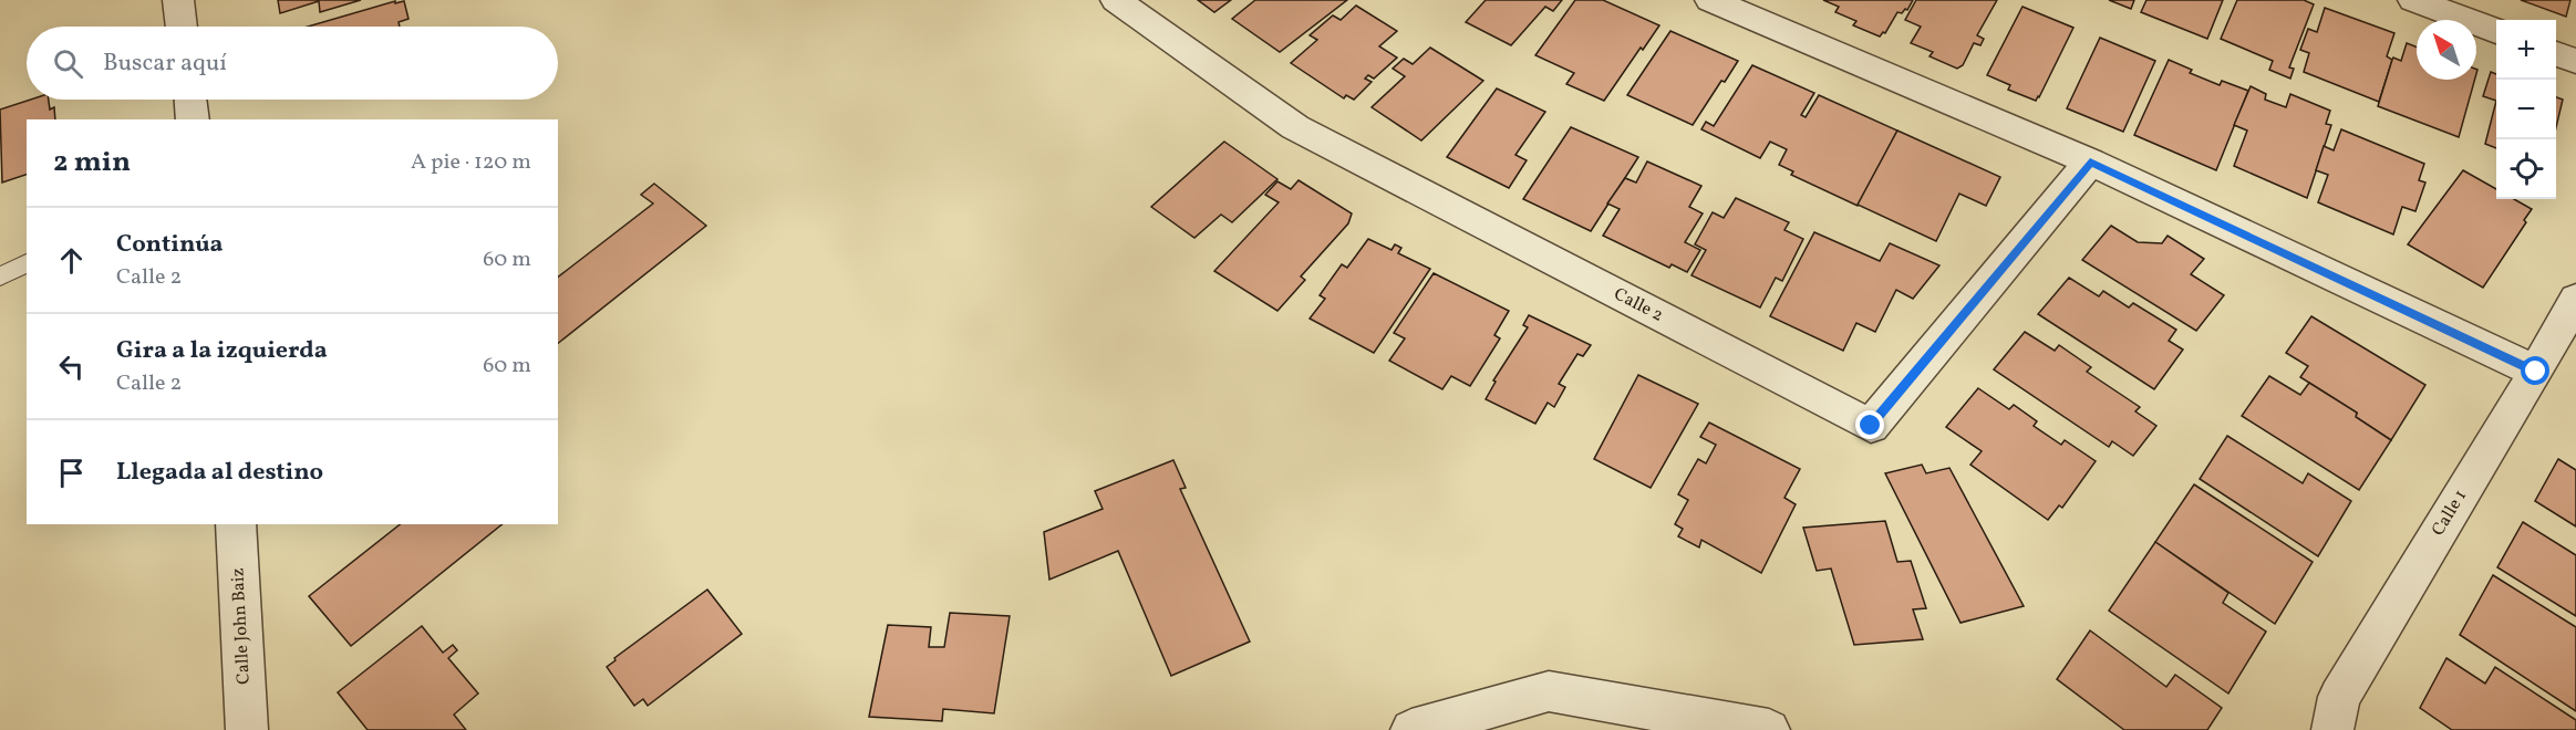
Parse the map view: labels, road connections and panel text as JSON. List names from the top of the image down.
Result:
{
  "streets": {
    "street": ["Calle 2", "Calle 1", "Calle John Baiz"]
  },
  "north": "top left",
  "page": {
    "map_buttons": ["+", "−"],
    "search": "Buscar aquí",
    "heading": ["2 min", "A pie · 120 m"],
    "list": [
      ["Continúa", "Calle 2", "60 m"],
      ["Gira a la izquierda", "Calle 2", "60 m"],
      "Llegada al destino"
    ]
  }
}
